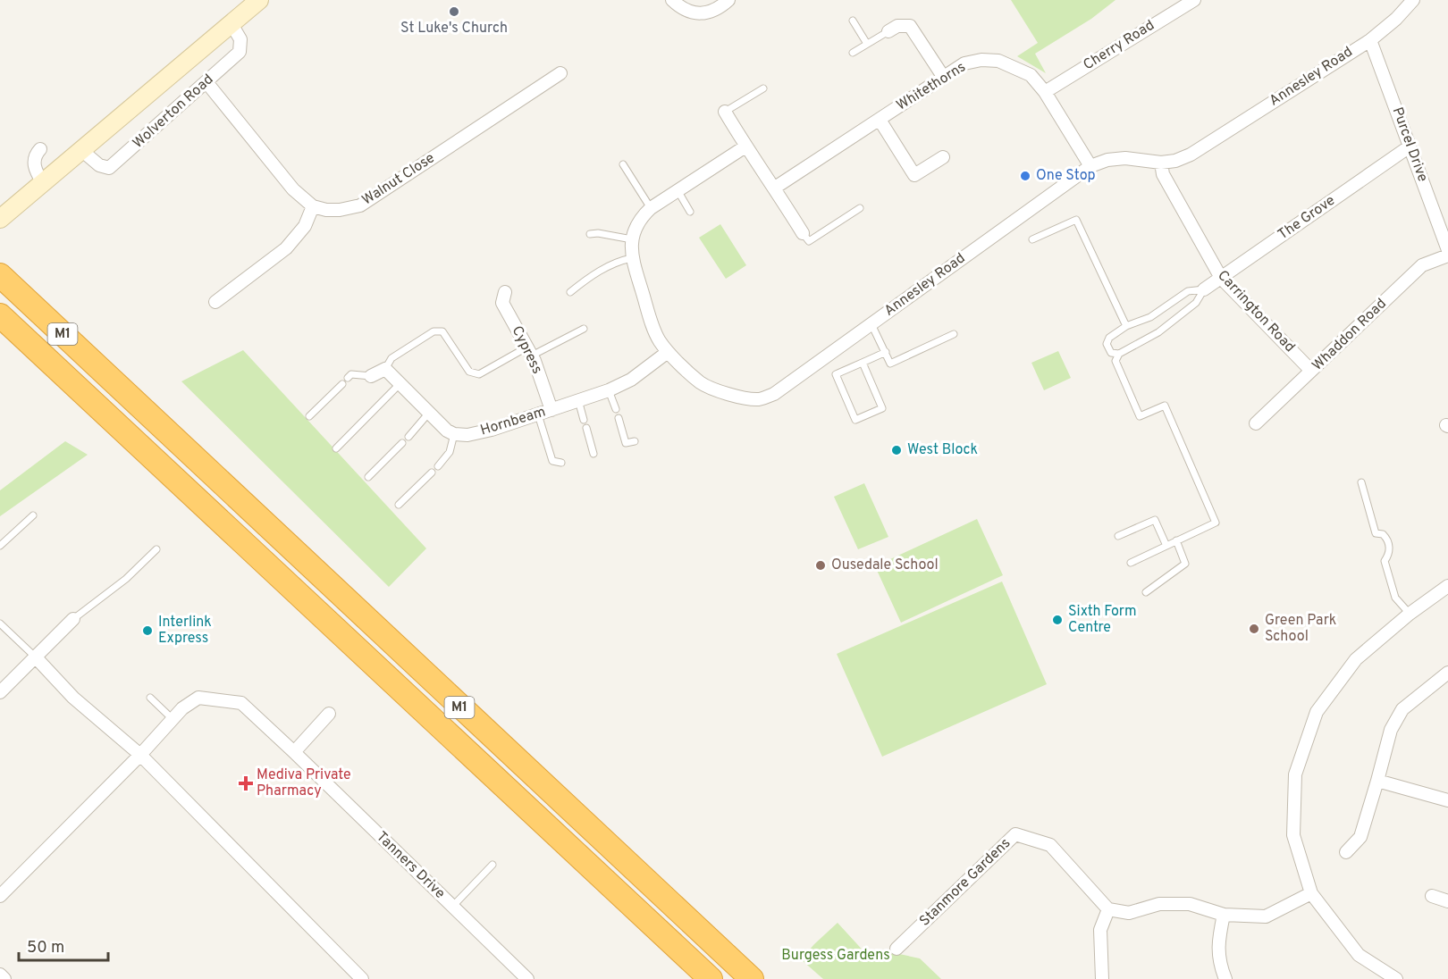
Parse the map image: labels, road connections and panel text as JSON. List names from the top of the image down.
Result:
{
  "streets": {
    "highway": ["M1"],
    "street": [
      "Cherry Road",
      "Annesley Road",
      "Whitethorns",
      "Wolverton Road",
      "Purcel Drive",
      "Walnut Close",
      "The Grove",
      "Carrington Road",
      "Whaddon Road",
      "Cypress",
      "Hornbeam",
      "Tanners Drive",
      "Stanmore Gardens"
    ]
  },
  "crossings": [
    ["Cherry Road", "Whitethorns"],
    ["Annesley Road", "Whitethorns"],
    ["Annesley Road", "Purcel Drive"],
    ["Annesley Road", "Carrington Road"],
    ["Annesley Road", "Hornbeam"],
    ["Purcel Drive", "The Grove"],
    ["The Grove", "Carrington Road"],
    ["Carrington Road", "Whaddon Road"],
    ["Cypress", "Hornbeam"]
  ],
  "parks": ["Burgess Gardens"],
  "places": {
    "other": [
      "St Luke's Church",
      "One Stop",
      "West Block",
      "Ousedale School",
      "Sixth Form Centre",
      "Green Park School",
      "Interlink Express"
    ],
    "health": ["Mediva Private Pharmacy"]
  },
  "scale_bar": "50 m"
}
